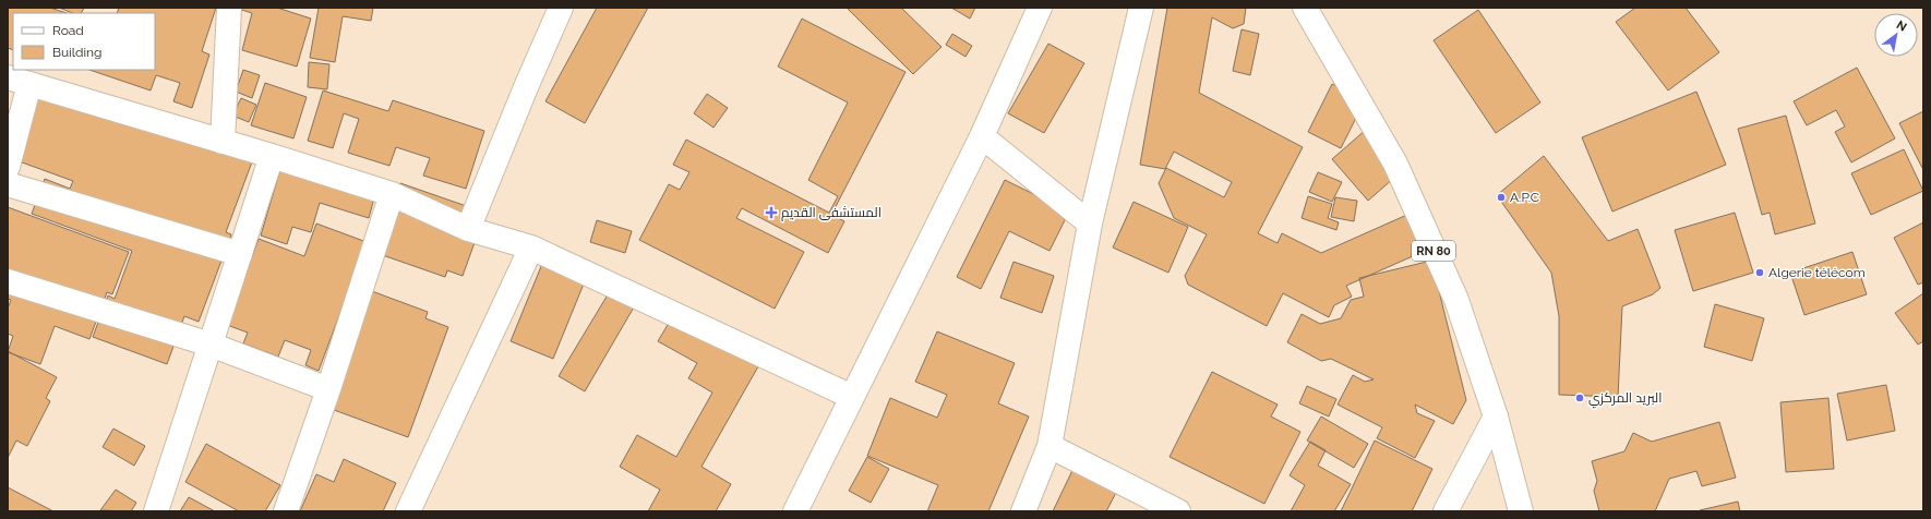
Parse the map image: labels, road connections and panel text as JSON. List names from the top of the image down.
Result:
{
  "streets": {
    "street": ["RN 80"]
  },
  "places": {
    "other": ["A.P.C", "Algerie télécom", "البريد المركزي"],
    "health": ["المستشفى القديم"]
  },
  "legend": ["Road", "Building"],
  "north": "top right"
}
